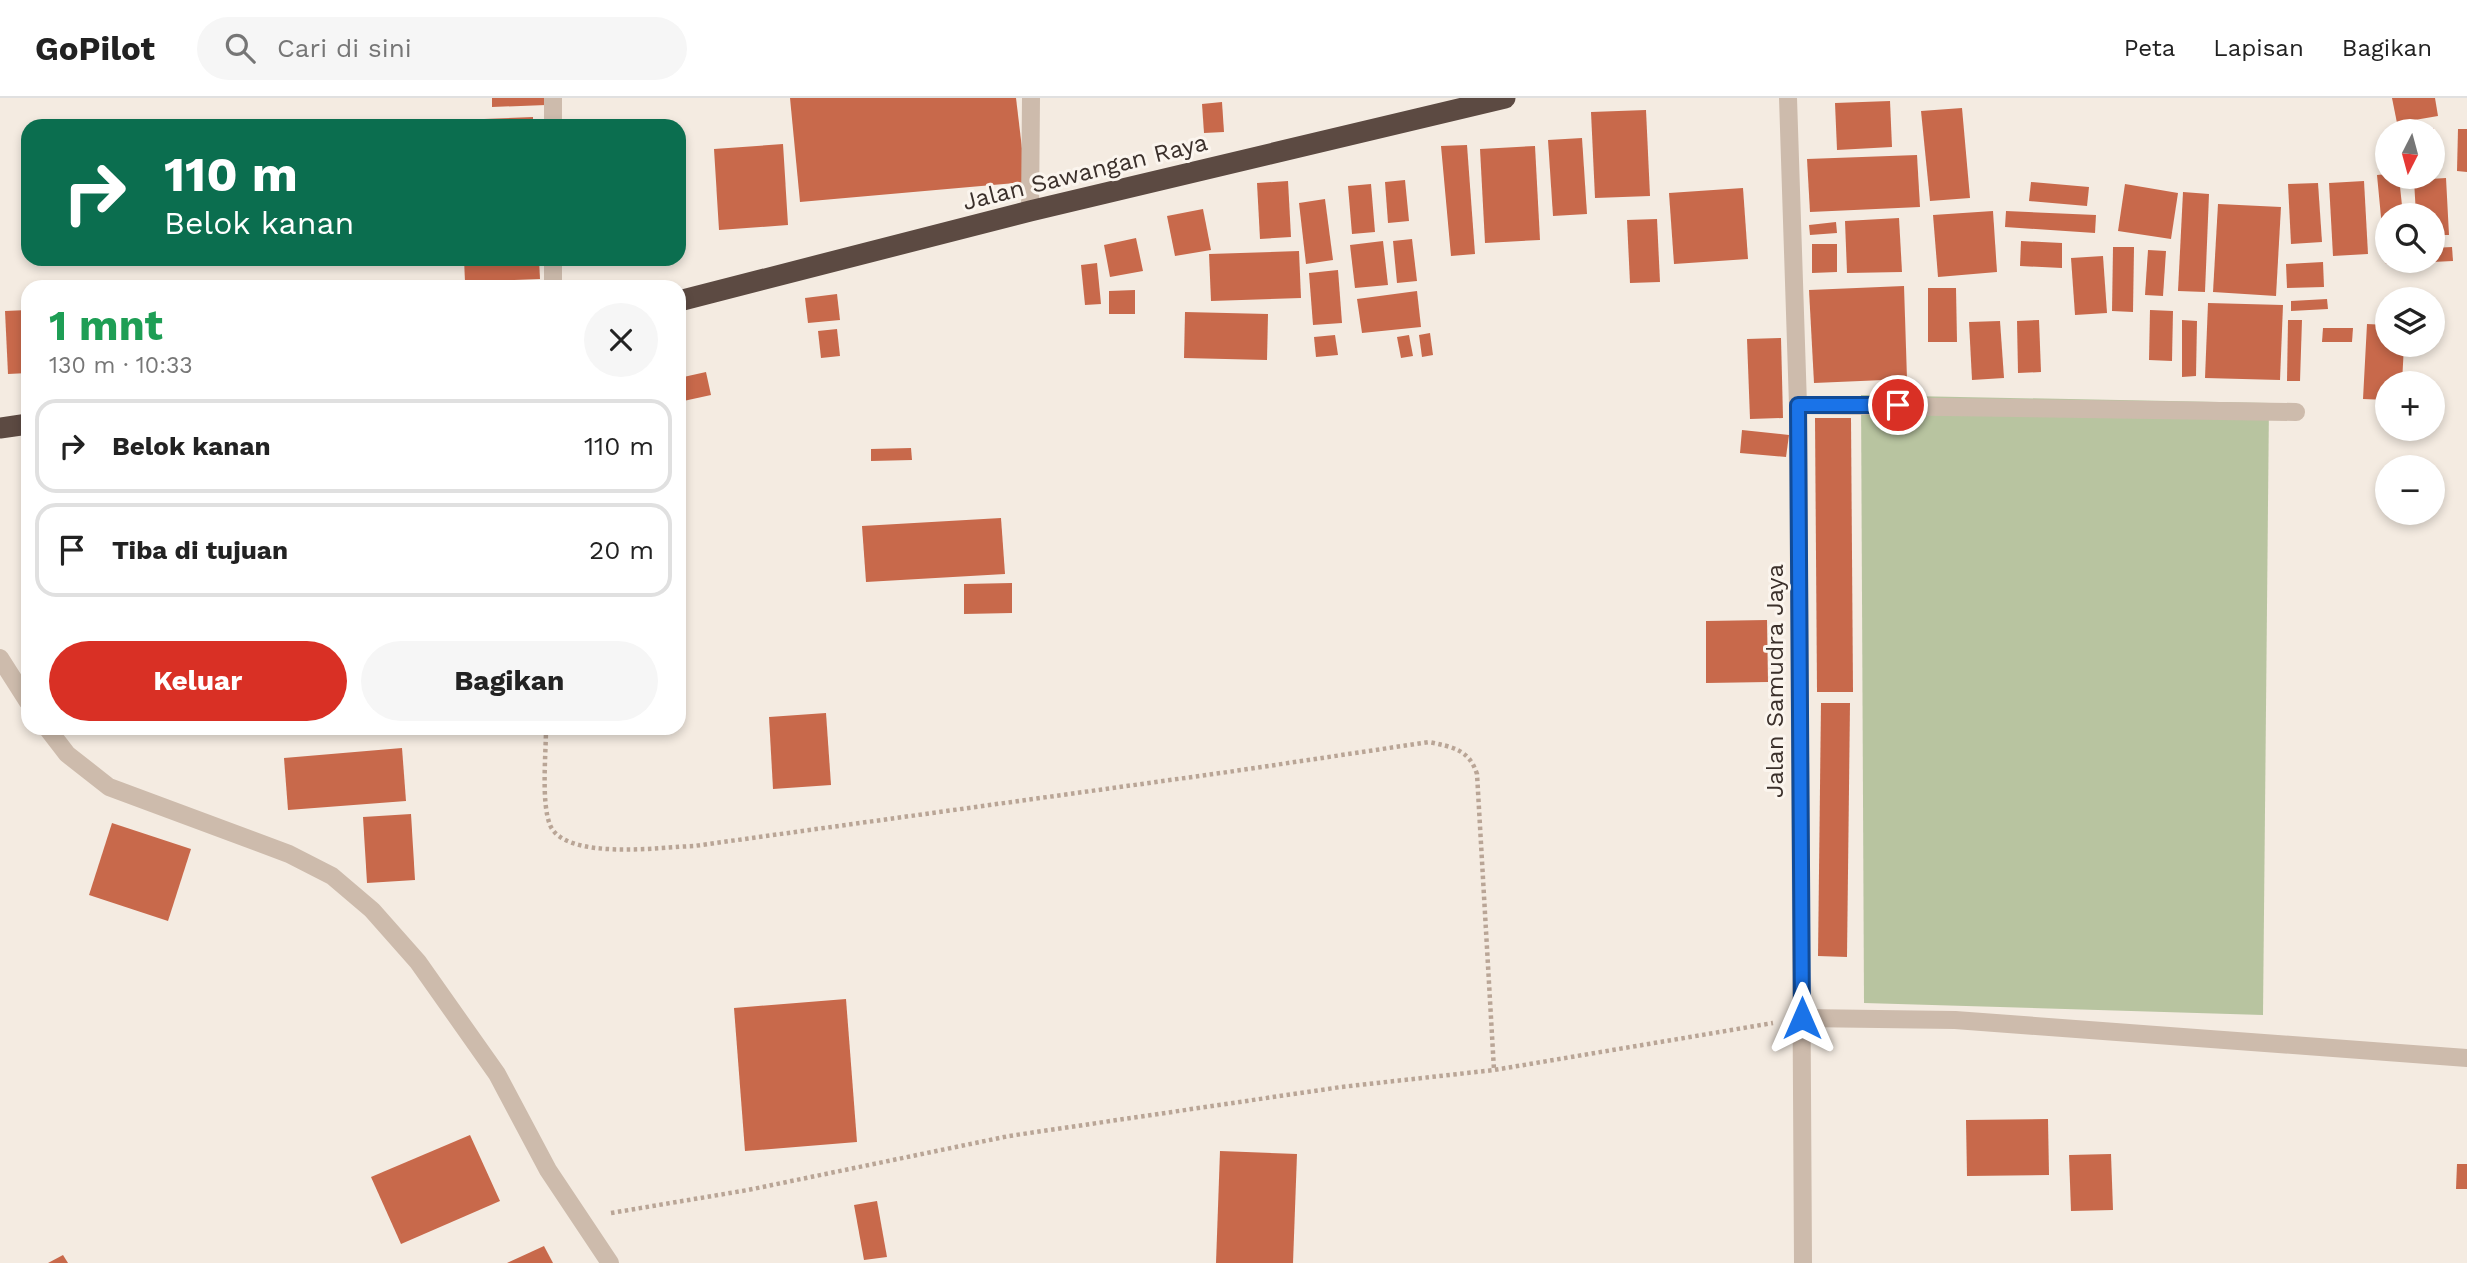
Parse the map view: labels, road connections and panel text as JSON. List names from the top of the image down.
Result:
{
  "streets": {
    "highway": ["Jalan Sawangan Raya"],
    "street": ["Jalan Samudra Jaya"]
  },
  "north": "bottom",
  "page": {
    "header": "GoPilot",
    "search": "Cari di sini",
    "nav": ["Peta", "Lapisan", "Bagikan"],
    "map_buttons": ["+", "−"],
    "turn": ["110 m", "Belok kanan"],
    "heading": ["1 mnt", "130 m · 10:33"],
    "list": [
      {
        "name": "Belok kanan",
        "value": "110 m"
      },
      {
        "name": "Tiba di tujuan",
        "value": "20 m"
      }
    ],
    "buttons": ["Keluar", "Bagikan"]
  }
}
